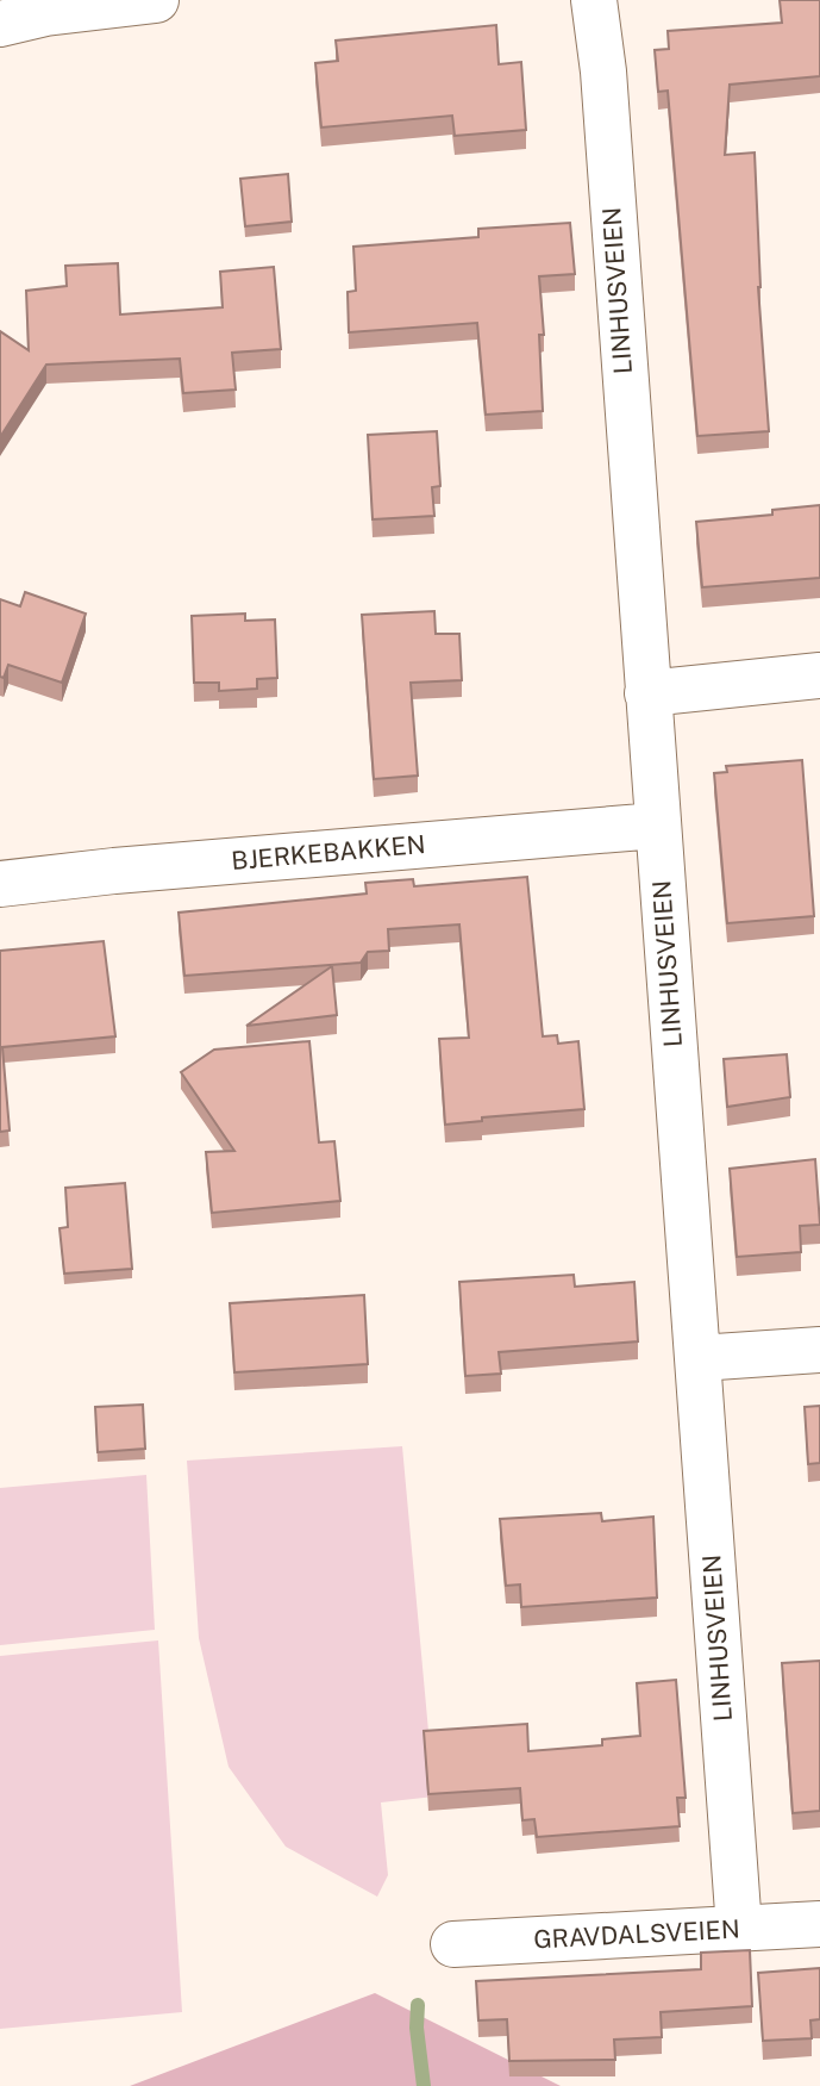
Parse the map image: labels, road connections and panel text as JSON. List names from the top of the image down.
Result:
{
  "streets": {
    "street": ["LINHUSVEIEN", "BJERKEBAKKEN", "GRAVDALSVEIEN"]
  },
  "crossings": [
    ["LINHUSVEIEN", "BJERKEBAKKEN"],
    ["LINHUSVEIEN", "GRAVDALSVEIEN"]
  ]
}
